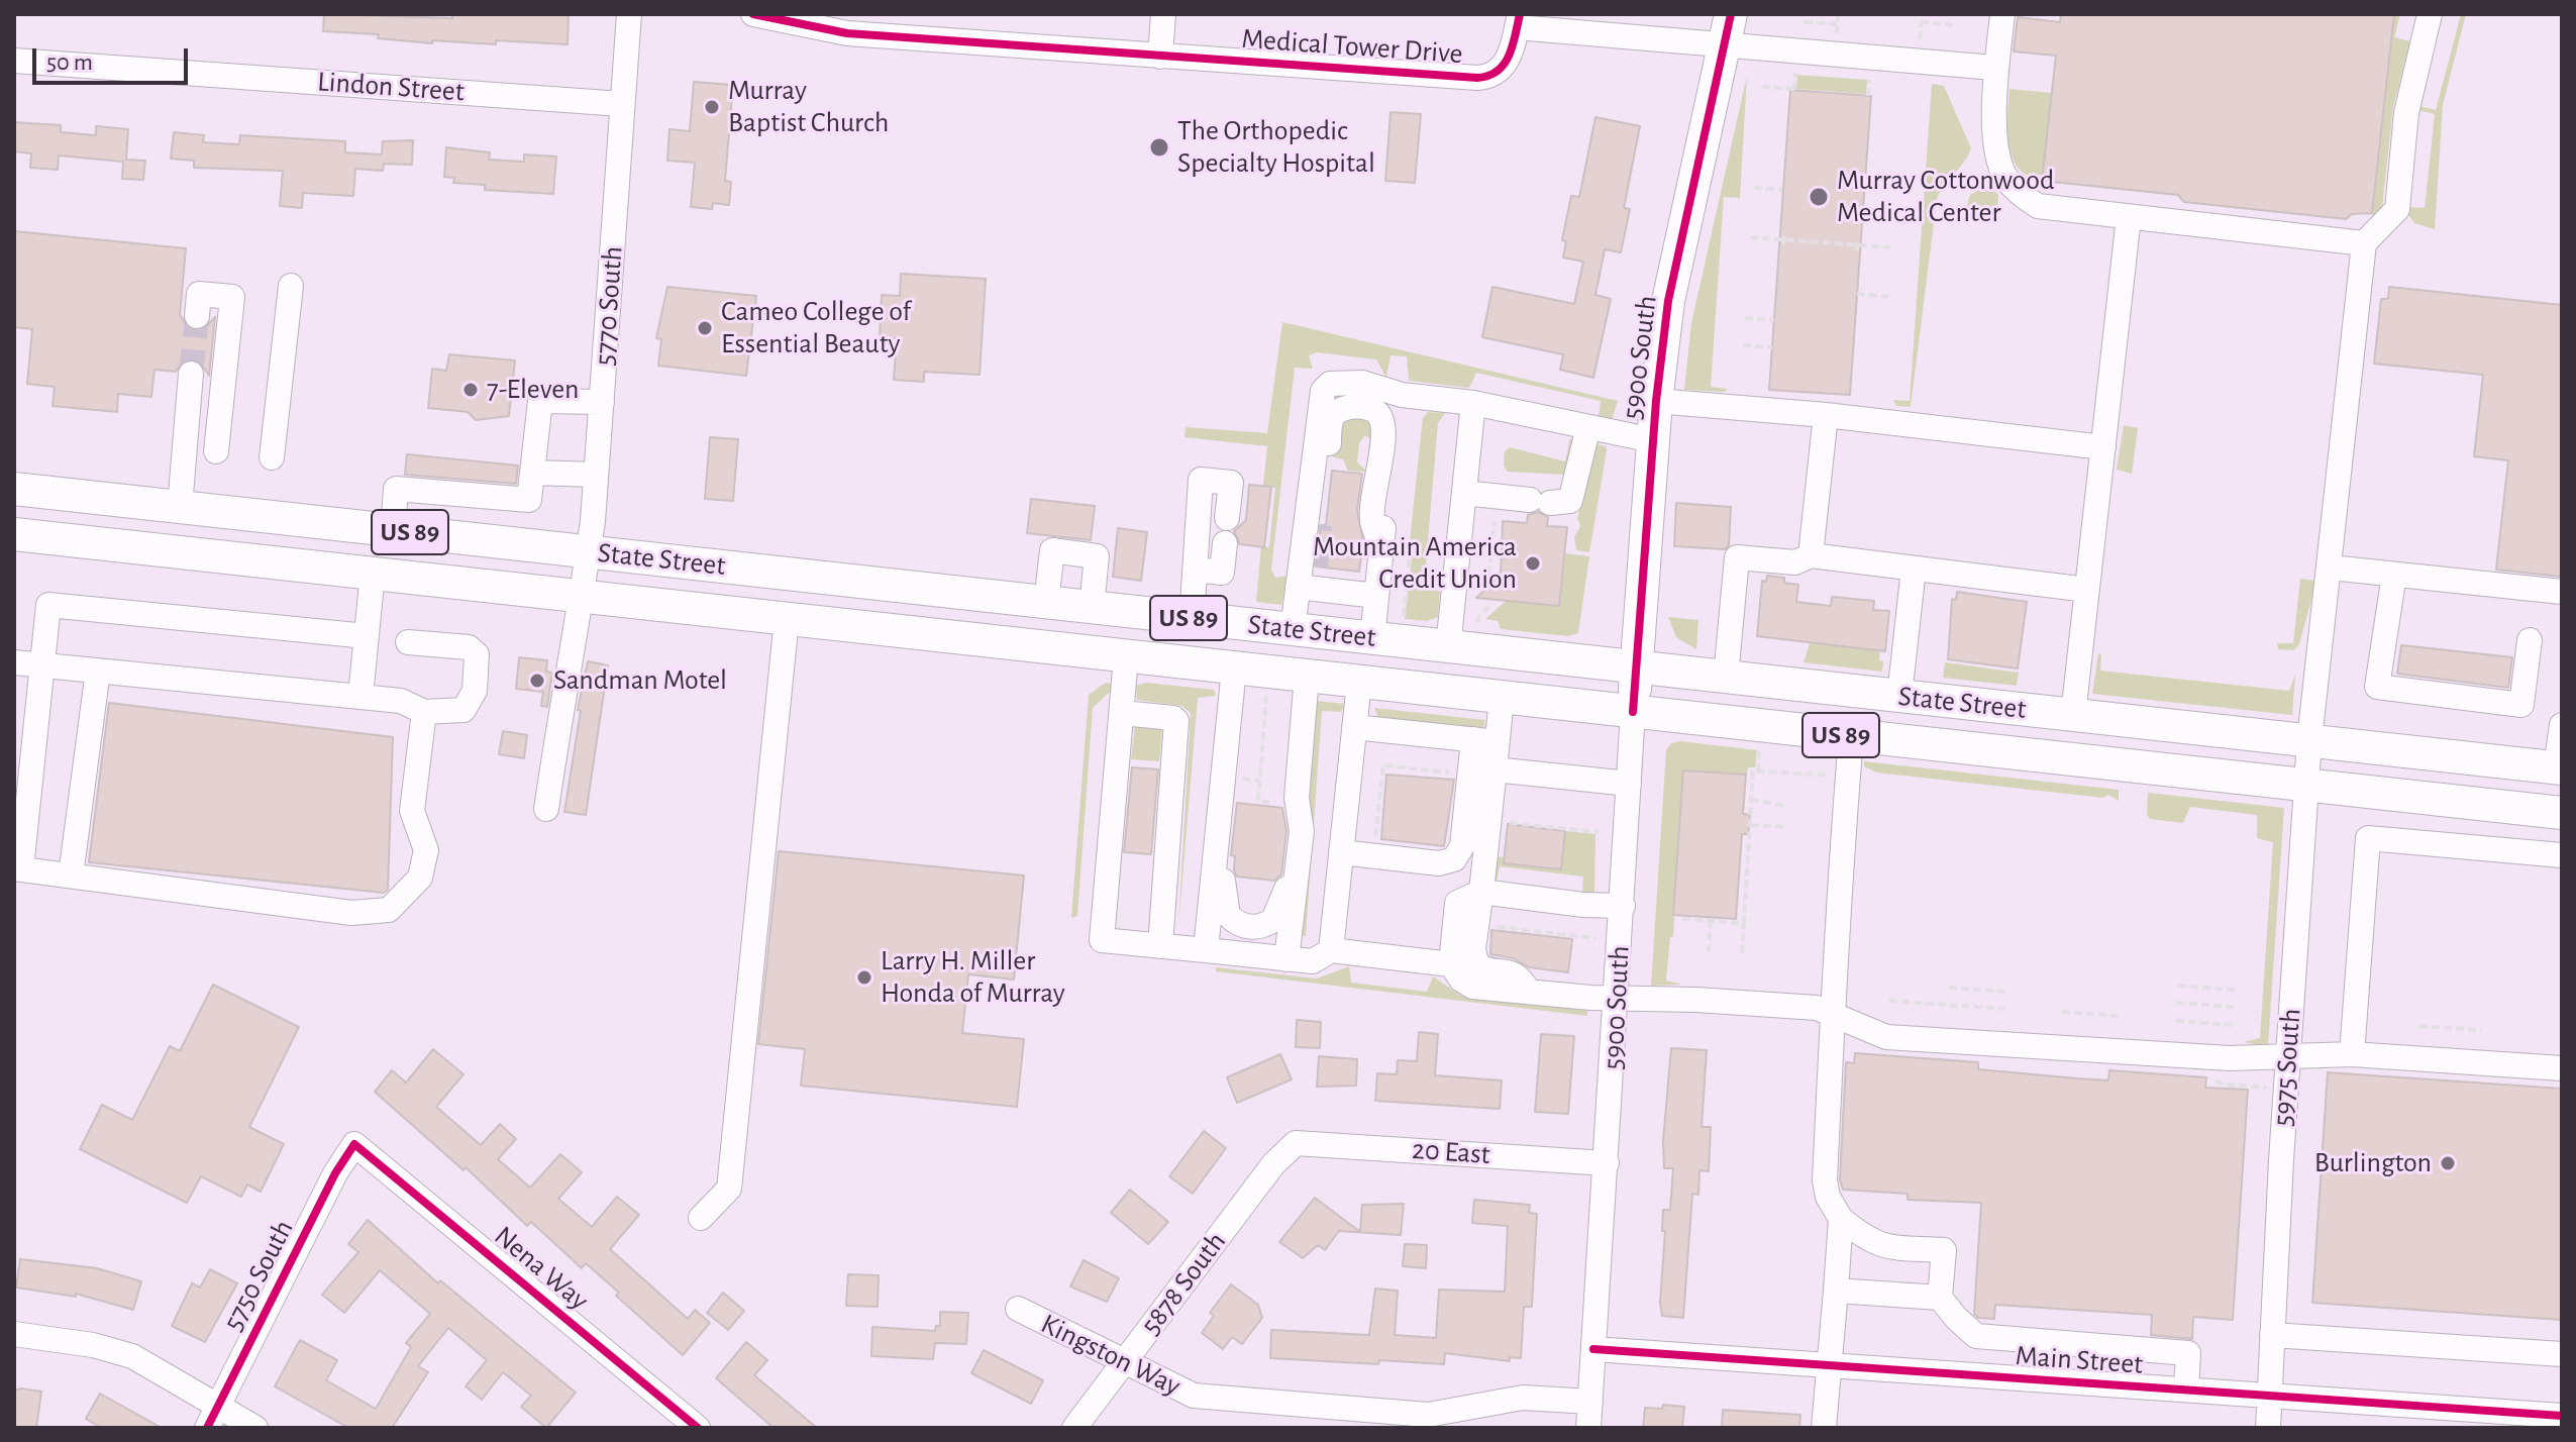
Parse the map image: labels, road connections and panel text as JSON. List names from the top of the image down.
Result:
{
  "streets": {
    "main road": ["5900 South", "US 89", "State Street"],
    "street": [
      "Medical Tower Drive",
      "Lindon Street",
      "5770 South",
      "5975 South",
      "20 East",
      "Nena Way",
      "5750 South",
      "5878 South",
      "Kingston Way",
      "Main Street"
    ]
  },
  "crossings": [
    ["Lindon Street", "5770 South"],
    ["5770 South", "State Street"],
    ["5900 South", "State Street"],
    ["5900 South", "20 East"],
    ["5900 South", "Kingston Way"],
    ["5900 South", "Main Street"],
    ["State Street", "5975 South"],
    ["5975 South", "Main Street"],
    ["20 East", "5878 South"],
    ["Nena Way", "5750 South"],
    ["5878 South", "Kingston Way"]
  ],
  "places": [
    "Murray Baptist Church",
    "The Orthopedic Specialty Hospital",
    "Murray Cottonwood Medical Center",
    "Cameo College of Essential Beauty",
    "7-Eleven",
    "Mountain America Credit Union",
    "Sandman Motel",
    "Larry H. Miller Honda of Murray",
    "Burlington"
  ],
  "scale_bar": "50 m"
}
